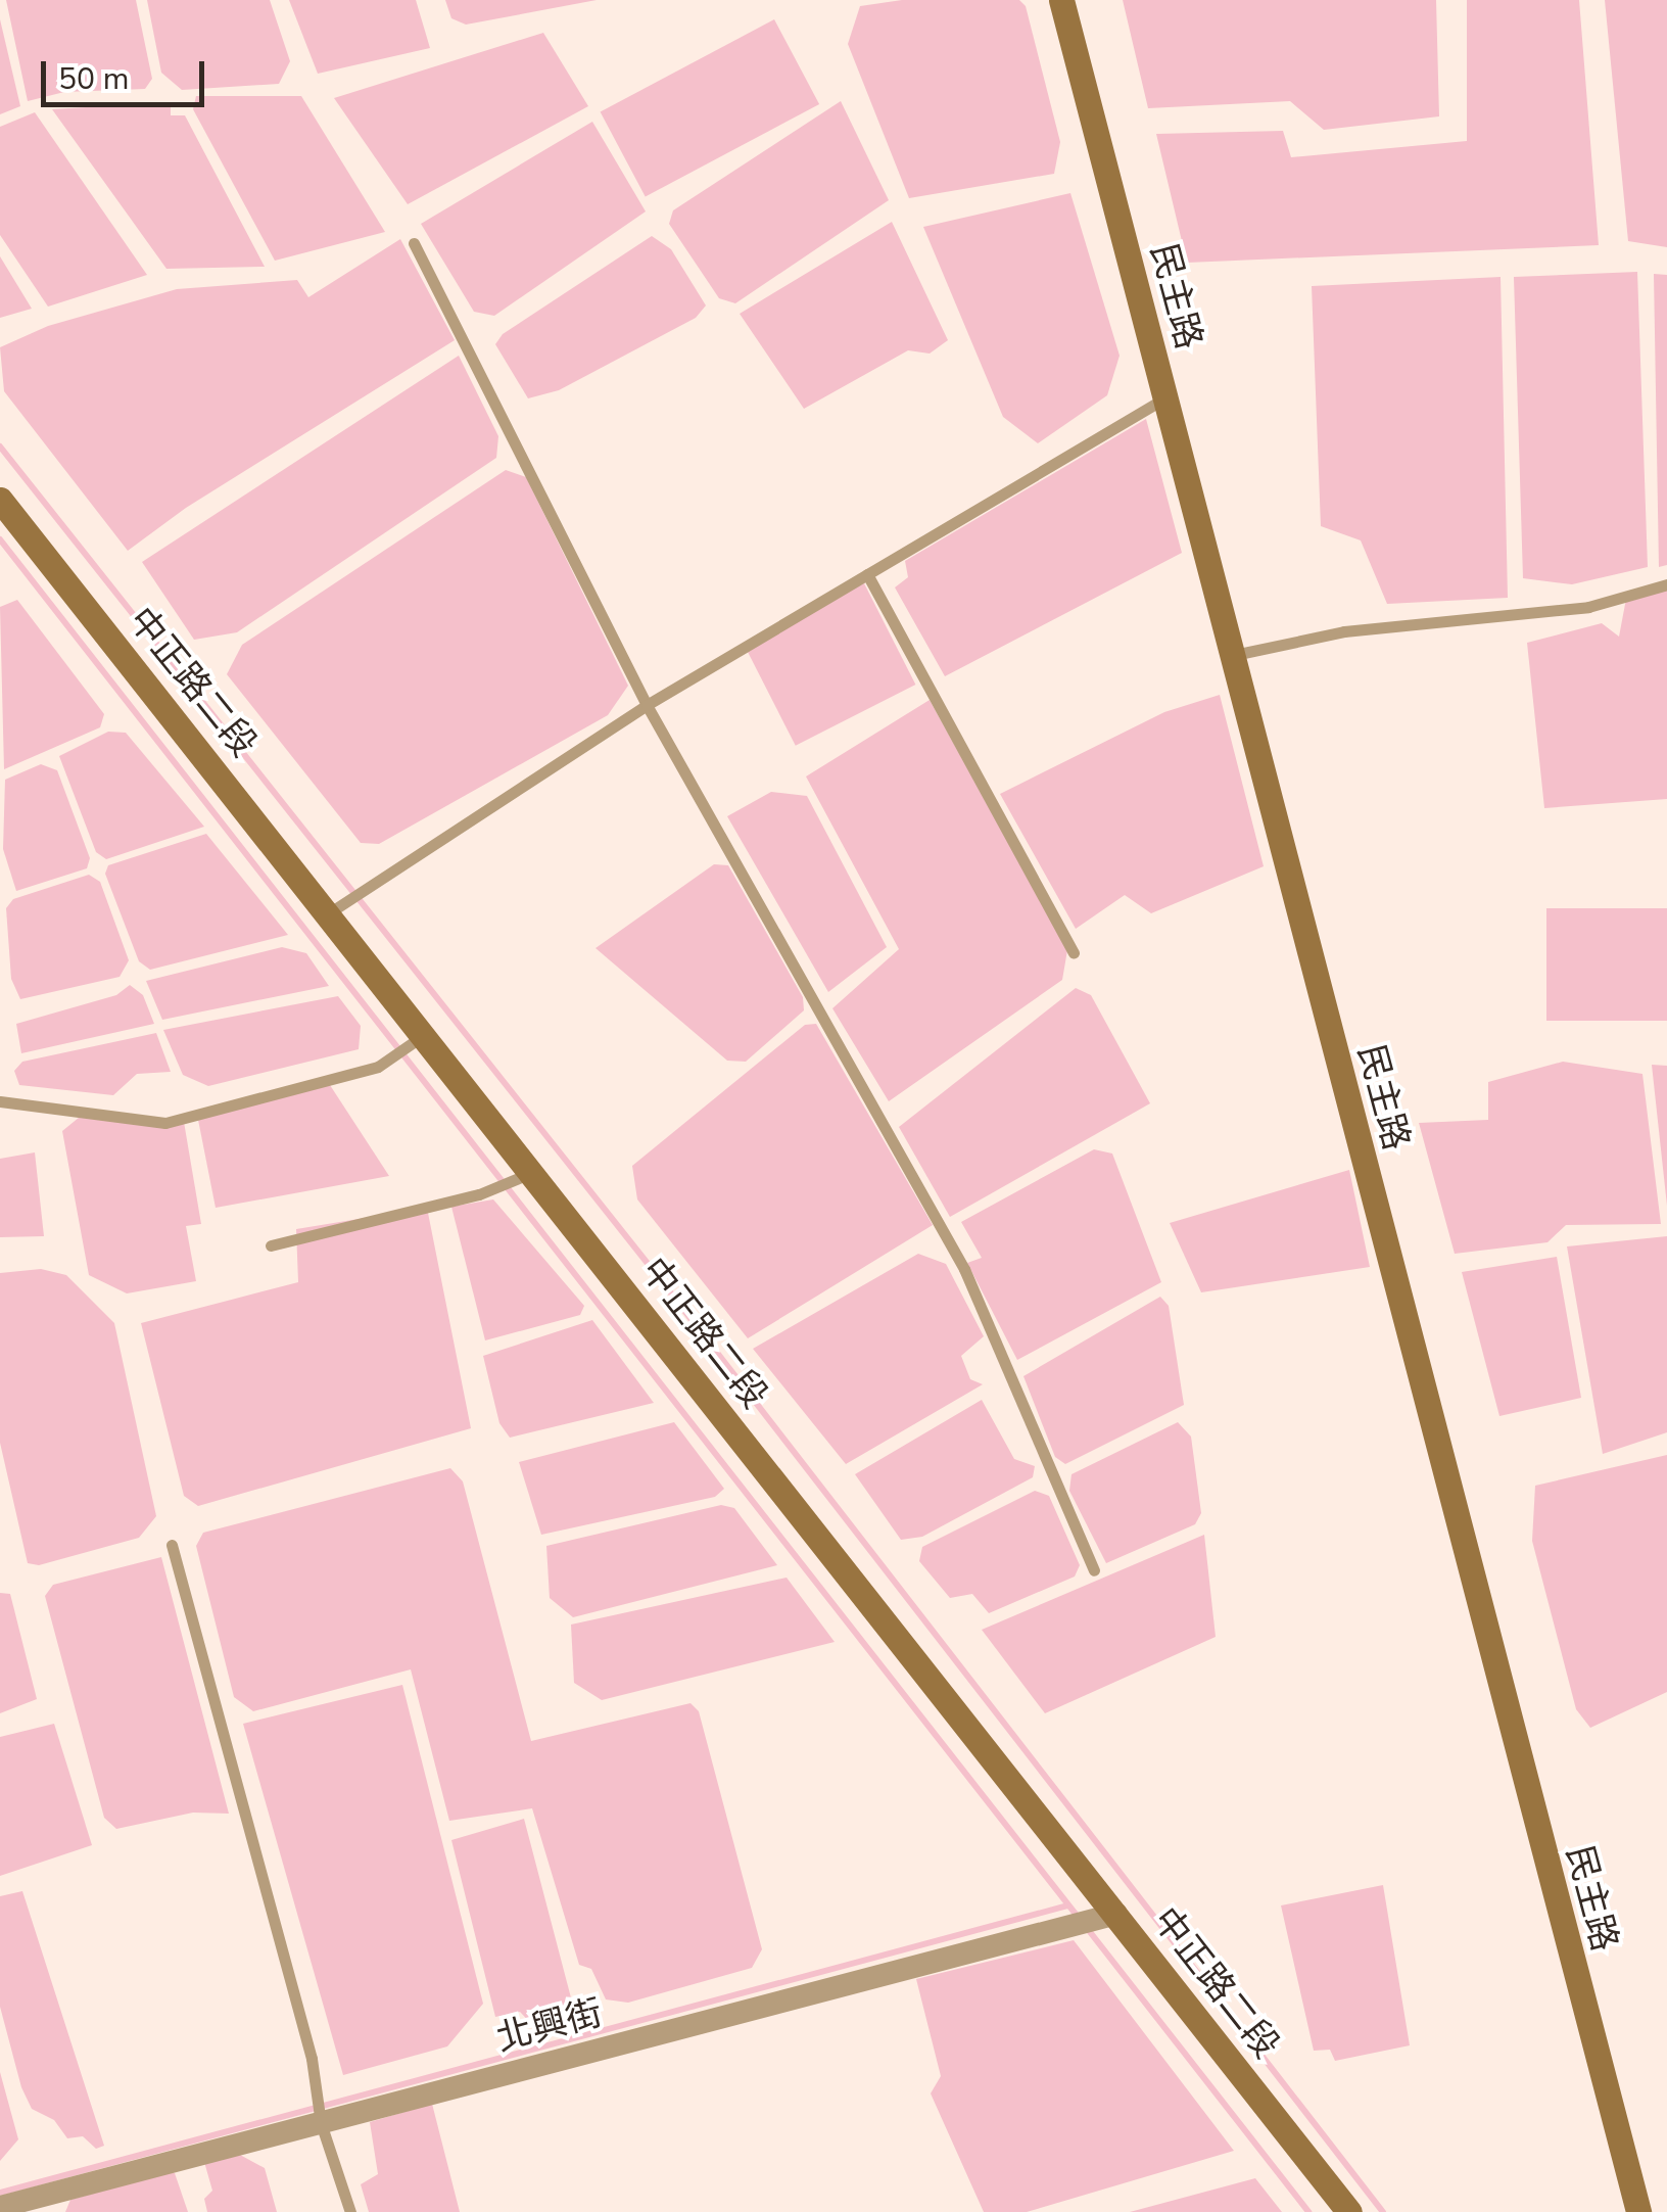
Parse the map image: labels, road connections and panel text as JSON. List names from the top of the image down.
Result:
{
  "streets": {
    "street": ["民主路", "中正路二段", "北興街"]
  },
  "crossings": [
    ["中正路二段", "北興街"]
  ],
  "scale_bar": "50 m"
}
